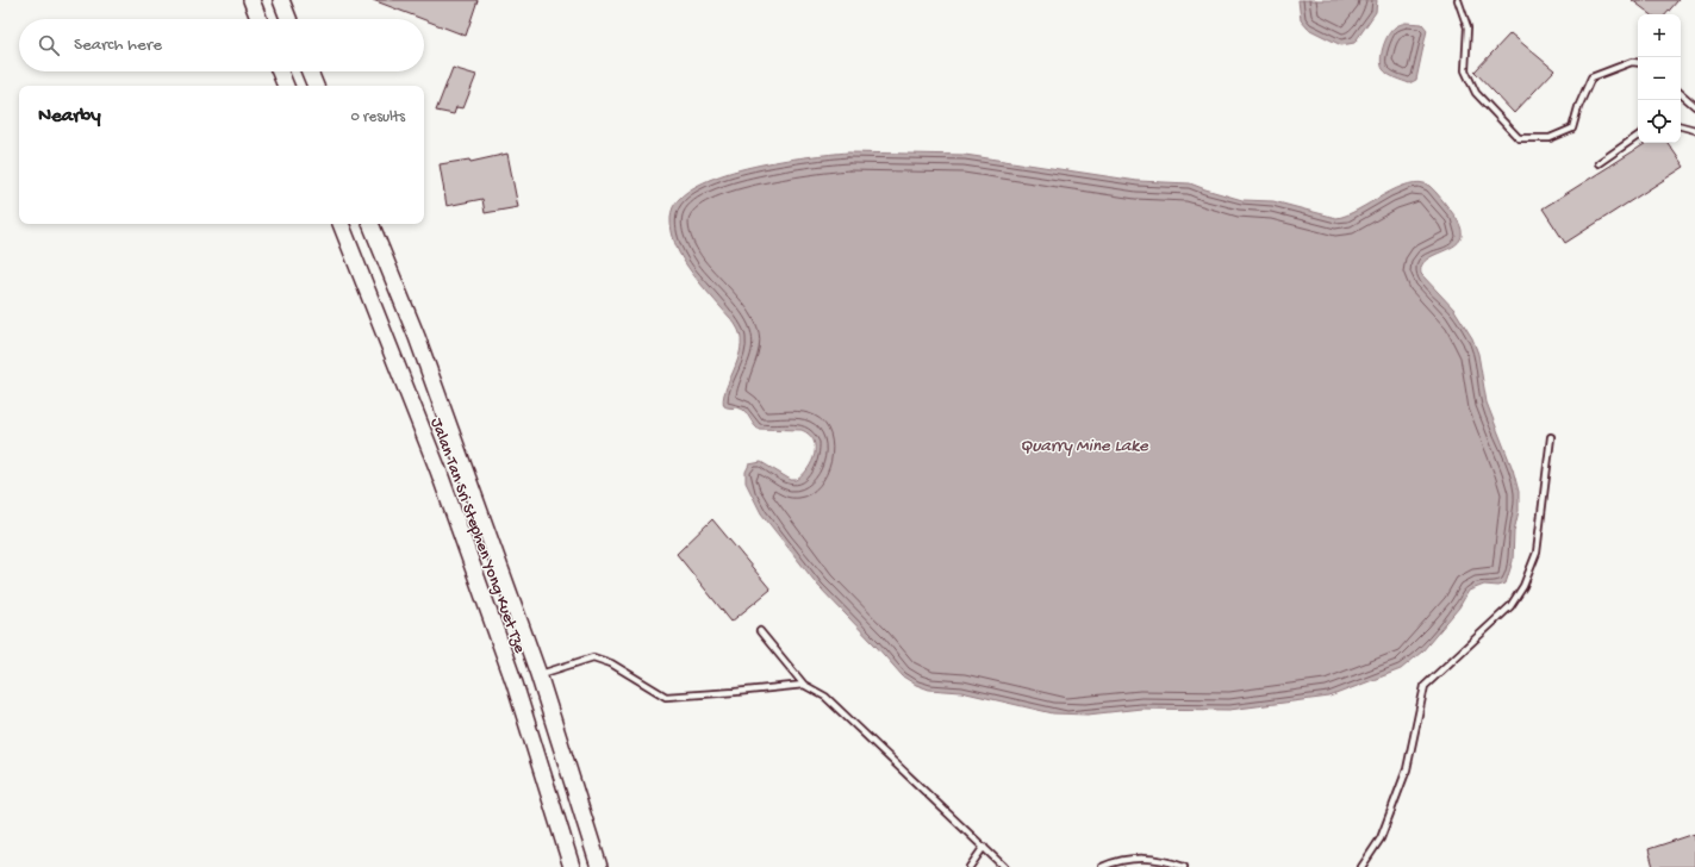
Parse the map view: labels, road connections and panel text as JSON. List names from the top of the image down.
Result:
{
  "streets": {
    "main road": ["Jalan Tan Sri Stephen Yong Kuet Tze"]
  },
  "water": ["Quarry Mine Lake"],
  "page": {
    "map_buttons": ["+", "−"],
    "search": "Search here",
    "heading": ["Nearby", "0 results"]
  }
}
